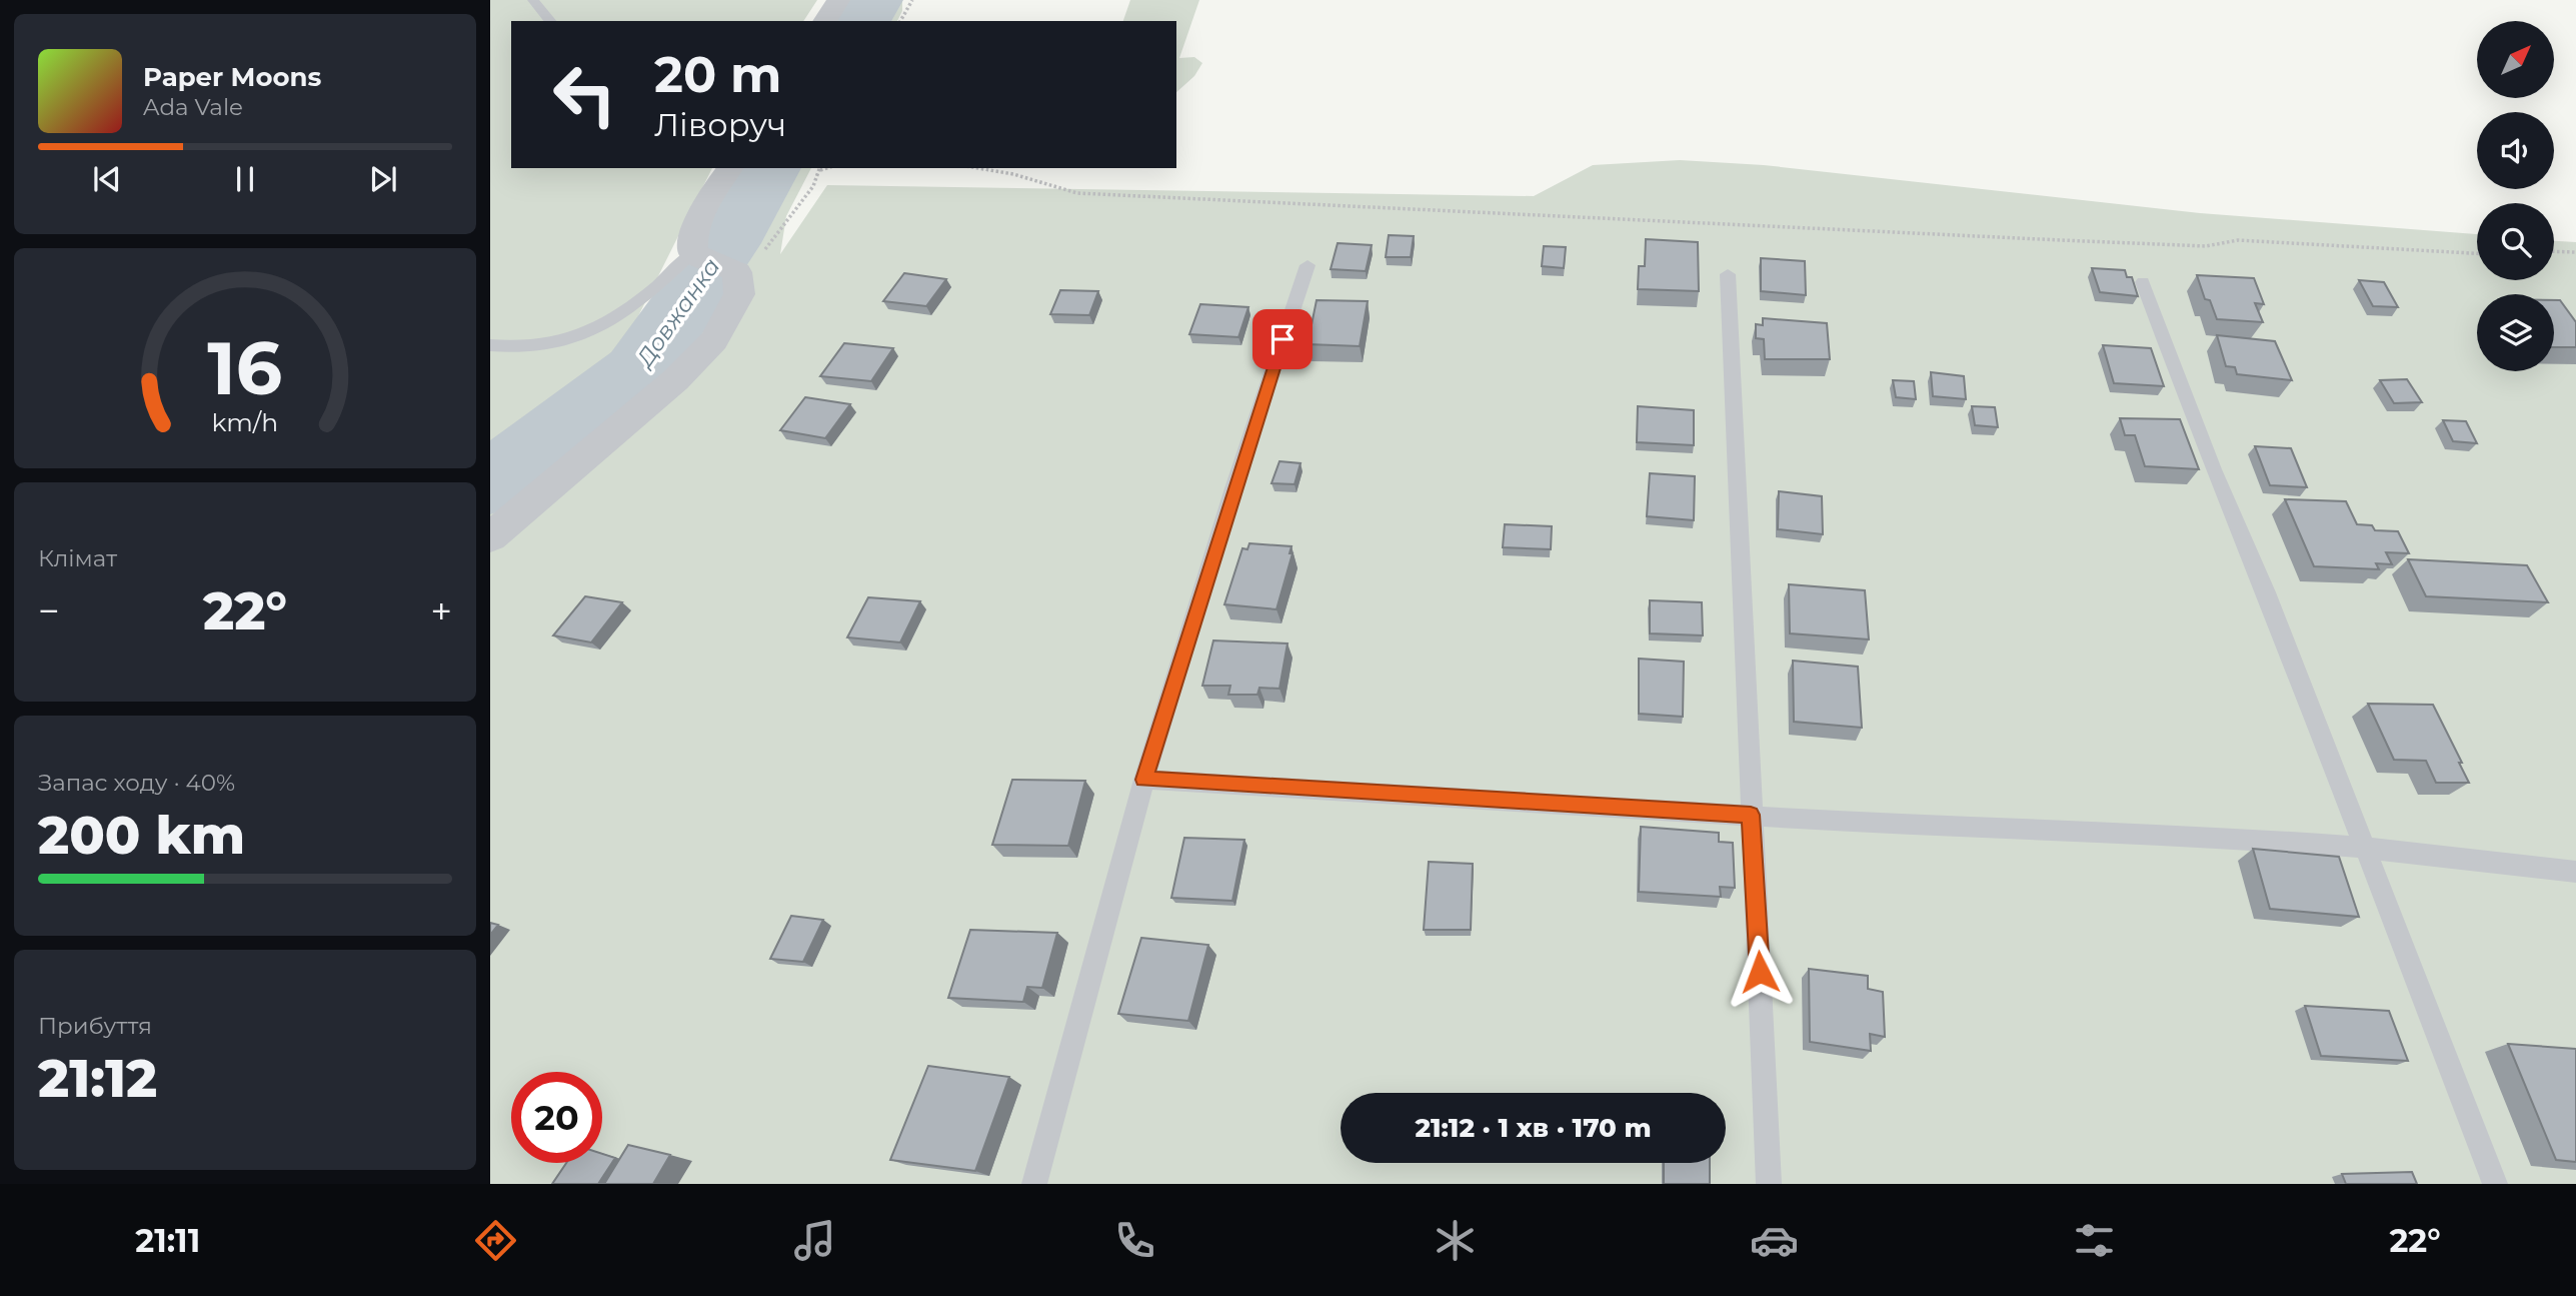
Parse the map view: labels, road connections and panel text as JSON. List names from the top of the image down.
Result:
{
  "water": ["Довжанка"],
  "north": "top right",
  "page": {
    "turn": ["20 m", "Ліворуч"],
    "song": ["Paper Moons", "Ada Vale"],
    "tile": [
      "Клімат",
      ["Запас ходу · 40%", "200 km"],
      ["Прибуття", "21:12"]
    ],
    "heat": ["−", "22°", "+"],
    "limit": "20",
    "trip": "21:12 · 1 хв · 170 m",
    "tabs": ["21:11", "22°"],
    "gauge": ["16", "km/h"]
  }
}
